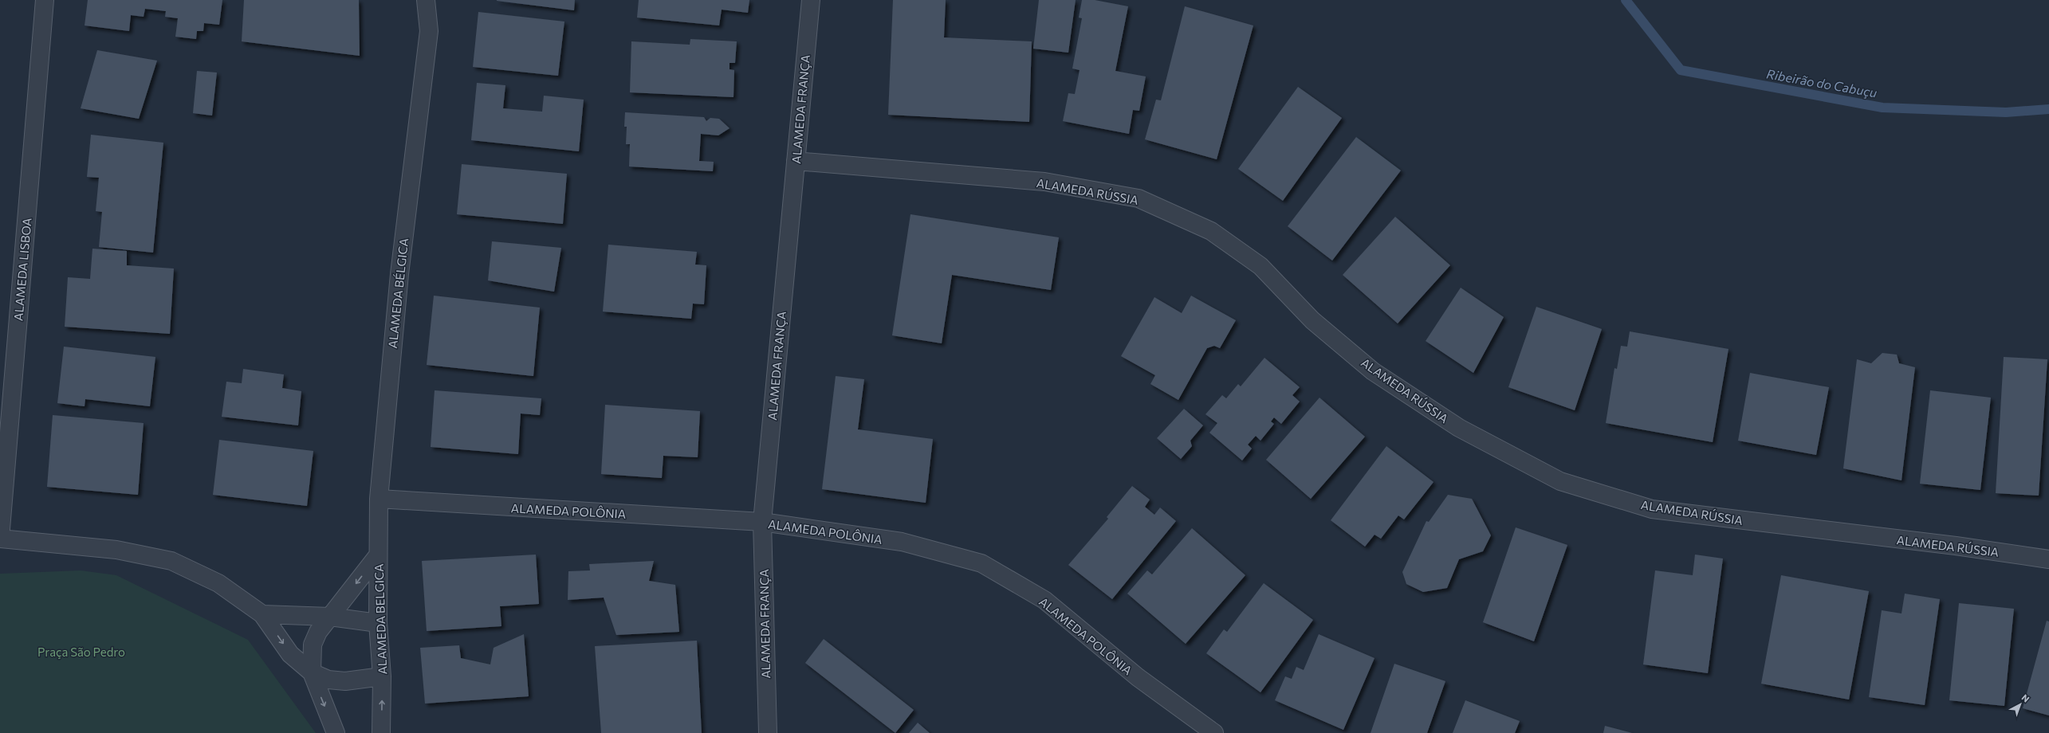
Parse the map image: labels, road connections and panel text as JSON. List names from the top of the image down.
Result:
{
  "streets": {
    "street": [
      "ALAMEDA FRANÇA",
      "ALAMEDA RÚSSIA",
      "ALAMEDA LISBOA",
      "ALAMEDA BÉLGICA",
      "ALAMEDA POLÔNIA",
      "ALAMEDA BELGICA"
    ]
  },
  "crossings": [
    ["ALAMEDA FRANÇA", "ALAMEDA RÚSSIA"],
    ["ALAMEDA FRANÇA", "ALAMEDA POLÔNIA"],
    ["ALAMEDA BÉLGICA", "ALAMEDA POLÔNIA"],
    ["ALAMEDA BÉLGICA", "ALAMEDA BELGICA"]
  ],
  "water": ["Ribeirão do Cabuçu"],
  "parks": ["Praça São Pedro"],
  "north": "top right"
}
